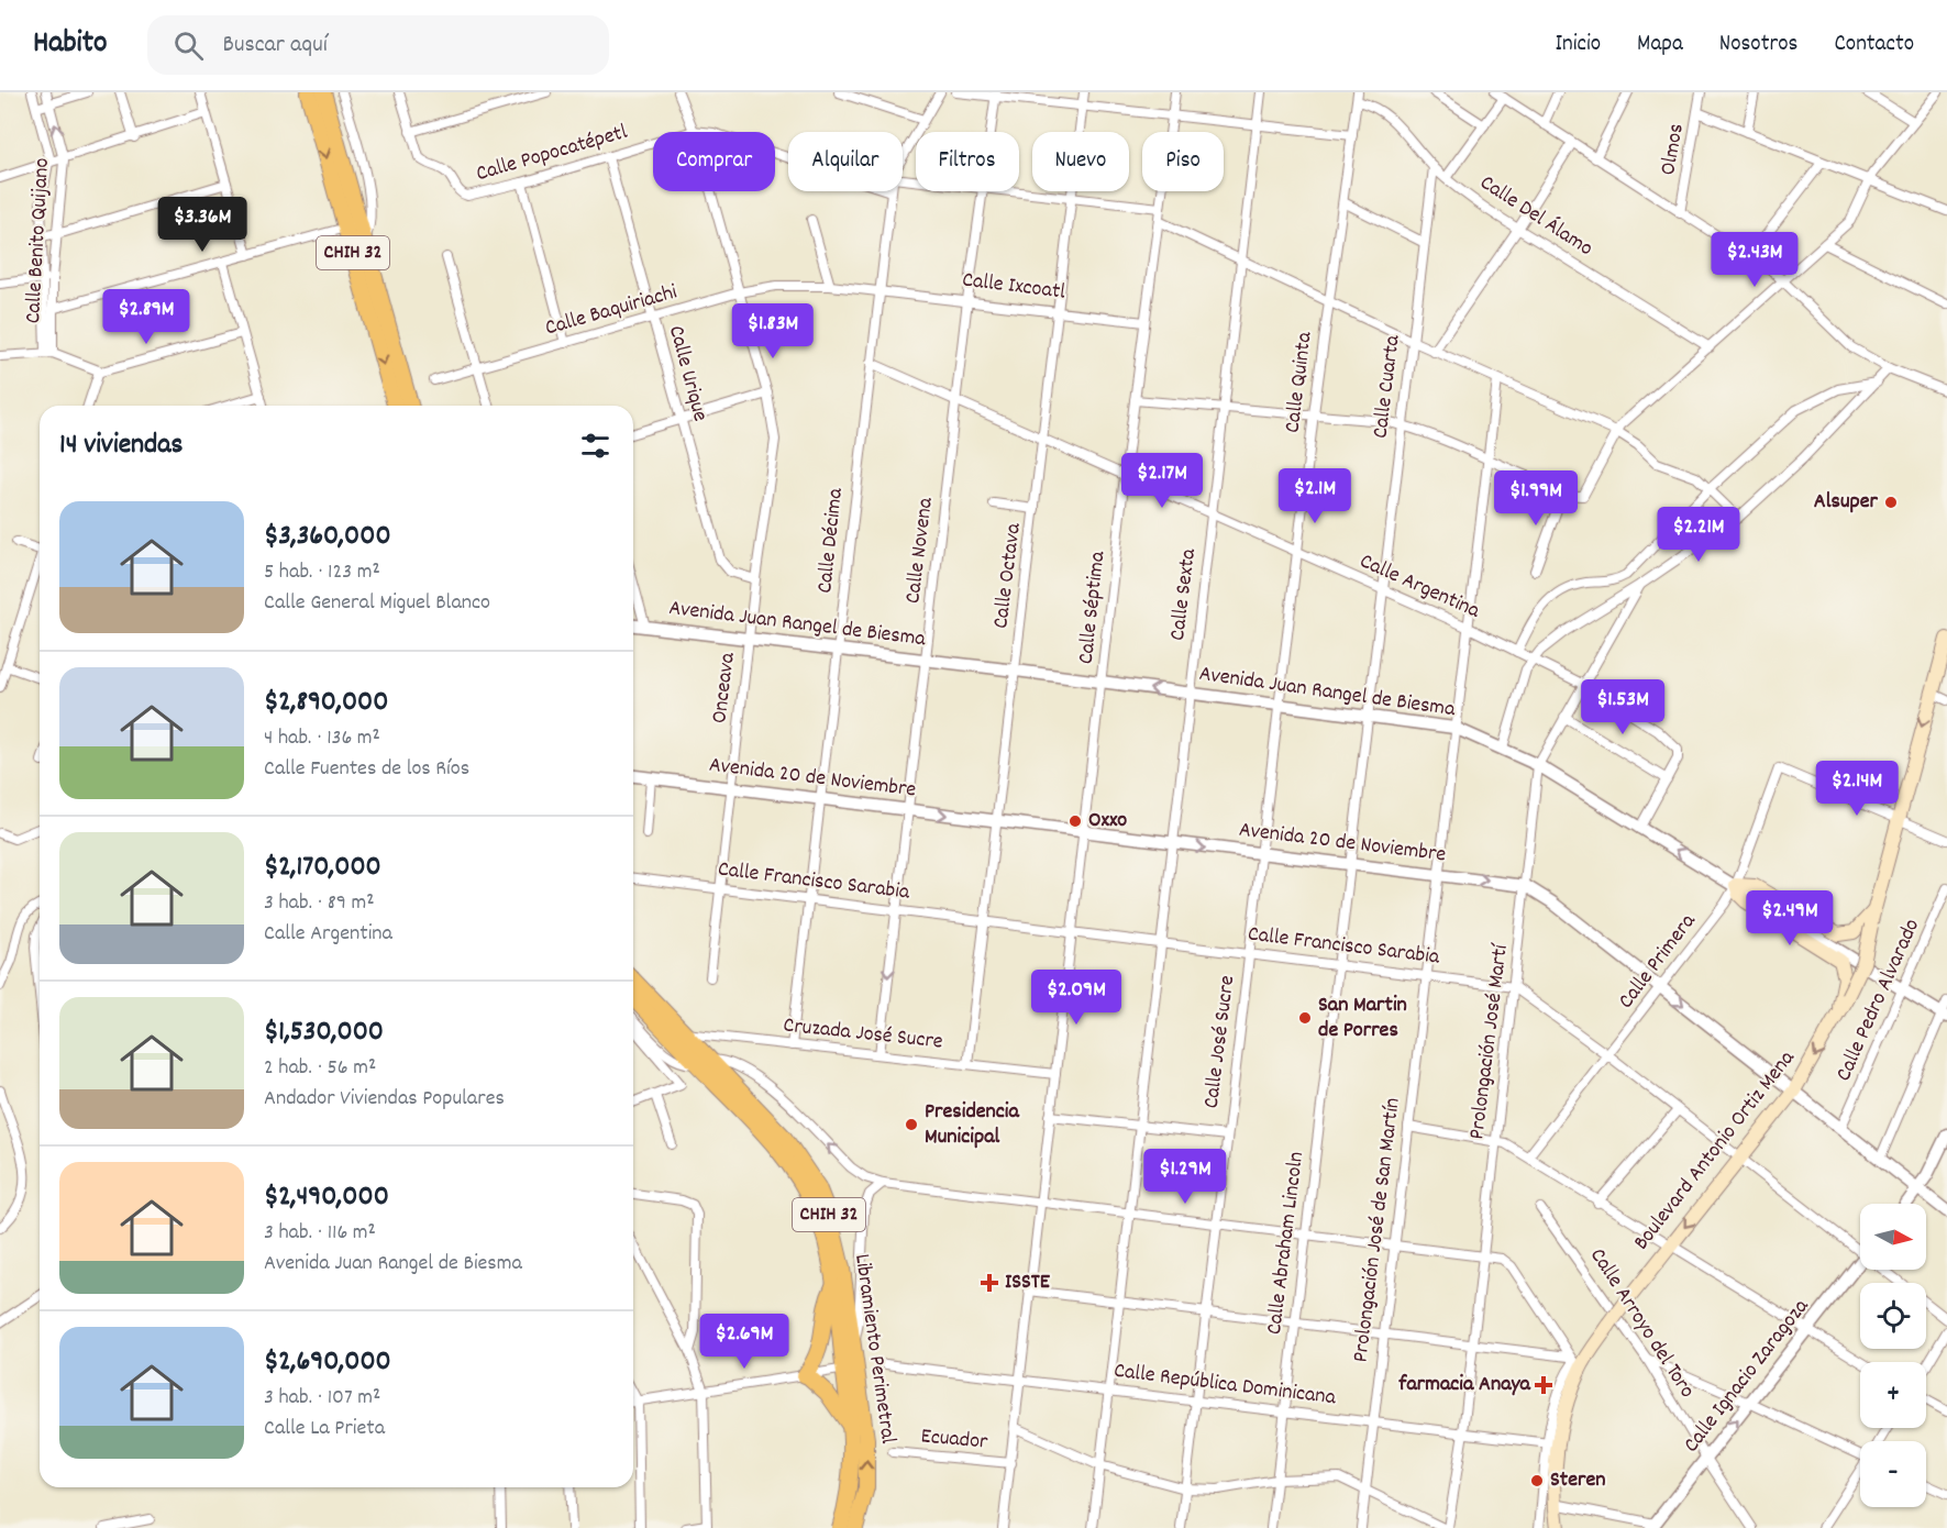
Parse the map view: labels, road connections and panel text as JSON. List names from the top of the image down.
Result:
{
  "streets": {
    "main road": ["CHIH 32", "Boulevard Antonio Ortiz Mena", "Libramiento Perimetral"],
    "street": [
      "Olmos",
      "Calle Popocatépetl",
      "Calle Del Álamo",
      "Calle Benito Quijano",
      "Calle Ixcoatl",
      "Calle Baquiriachi",
      "Calle Urique",
      "Calle Quinta",
      "Calle Cuarta",
      "Calle Décima",
      "Calle Novena",
      "Calle Octava",
      "Calle Argentina",
      "Calle Sexta",
      "Calle Séptima",
      "Avenida Juan Rangel de Biesma",
      "Onceava",
      "Avenida 20 de Noviembre",
      "Calle Francisco Sarabia",
      "Calle Primera",
      "Calle Pedro Alvarado",
      "Cruzada José Sucre",
      "Calle José Sucre",
      "Prolongación José Martí",
      "Prolongación José de San Martín",
      "Calle Abraham Lincoln",
      "Calle Arroyo del Toro",
      "Calle Ignacio Zaragoza",
      "Calle República Dominicana",
      "Ecuador"
    ]
  },
  "crossings": [
    ["Calle Popocatépetl", "Calle Urique"],
    ["Calle Popocatépetl", "Onceava"],
    ["Calle Del Álamo", "Calle Quinta"],
    ["Calle Del Álamo", "Calle Cuarta"],
    ["Calle Ixcoatl", "Calle Baquiriachi"],
    ["Calle Ixcoatl", "Calle Décima"],
    ["Calle Ixcoatl", "Calle Novena"],
    ["Calle Ixcoatl", "Calle Octava"],
    ["Calle Ixcoatl", "Calle Séptima"],
    ["Calle Baquiriachi", "Calle Urique"],
    ["Calle Baquiriachi", "Calle Décima"],
    ["Calle Baquiriachi", "Onceava"],
    ["Calle Urique", "Onceava"],
    ["Calle Quinta", "Calle Argentina"],
    ["Calle Quinta", "Avenida Juan Rangel de Biesma"],
    ["Calle Quinta", "Avenida 20 de Noviembre"],
    ["Calle Quinta", "Calle Francisco Sarabia"],
    ["Calle Quinta", "Calle José Sucre"],
    ["Calle Cuarta", "Calle Argentina"],
    ["Calle Cuarta", "Avenida Juan Rangel de Biesma"],
    ["Calle Cuarta", "Avenida 20 de Noviembre"],
    ["Calle Cuarta", "Calle Francisco Sarabia"],
    ["Calle Cuarta", "Calle Abraham Lincoln"],
    ["Calle Décima", "Calle Argentina"],
    ["Calle Décima", "Avenida Juan Rangel de Biesma"],
    ["Calle Décima", "Avenida 20 de Noviembre"],
    ["Calle Décima", "Calle Francisco Sarabia"],
    ["Calle Décima", "Cruzada José Sucre"],
    ["Calle Novena", "Calle Argentina"],
    ["Calle Novena", "Avenida Juan Rangel de Biesma"],
    ["Calle Novena", "Avenida 20 de Noviembre"],
    ["Calle Novena", "Calle Francisco Sarabia"],
    ["Calle Novena", "Cruzada José Sucre"],
    ["Calle Octava", "Calle Argentina"],
    ["Calle Octava", "Avenida Juan Rangel de Biesma"],
    ["Calle Octava", "Avenida 20 de Noviembre"],
    ["Calle Octava", "Calle Francisco Sarabia"],
    ["Calle Octava", "Cruzada José Sucre"],
    ["Calle Argentina", "Calle Sexta"],
    ["Calle Argentina", "Calle Séptima"],
    ["Calle Argentina", "Avenida Juan Rangel de Biesma"],
    ["Calle Argentina", "Prolongación José Martí"],
    ["Calle Argentina", "Prolongación José de San Martín"],
    ["Calle Sexta", "Avenida Juan Rangel de Biesma"],
    ["Calle Sexta", "Avenida 20 de Noviembre"],
    ["Calle Sexta", "Calle Francisco Sarabia"],
    ["Calle Sexta", "Calle República Dominicana"],
    ["Calle Séptima", "Avenida Juan Rangel de Biesma"],
    ["Calle Séptima", "Avenida 20 de Noviembre"],
    ["Calle Séptima", "Calle Francisco Sarabia"],
    ["Calle Séptima", "Cruzada José Sucre"],
    ["Calle Séptima", "Calle República Dominicana"],
    ["Calle Séptima", "Ecuador"],
    ["Avenida Juan Rangel de Biesma", "Onceava"],
    ["Avenida Juan Rangel de Biesma", "Calle Primera"],
    ["Avenida Juan Rangel de Biesma", "Calle Pedro Alvarado"],
    ["Avenida Juan Rangel de Biesma", "Prolongación José Martí"],
    ["Avenida Juan Rangel de Biesma", "Prolongación José de San Martín"],
    ["Onceava", "Avenida 20 de Noviembre"],
    ["Onceava", "Calle Francisco Sarabia"],
    ["Avenida 20 de Noviembre", "Calle Primera"],
    ["Avenida 20 de Noviembre", "Calle Pedro Alvarado"],
    ["Avenida 20 de Noviembre", "Prolongación José Martí"],
    ["Avenida 20 de Noviembre", "Boulevard Antonio Ortiz Mena"],
    ["Avenida 20 de Noviembre", "Prolongación José de San Martín"],
    ["Calle Francisco Sarabia", "Calle Primera"],
    ["Calle Francisco Sarabia", "Calle José Sucre"],
    ["Calle Francisco Sarabia", "Prolongación José Martí"],
    ["Calle Francisco Sarabia", "Boulevard Antonio Ortiz Mena"],
    ["Calle Francisco Sarabia", "Prolongación José de San Martín"],
    ["Calle Francisco Sarabia", "Calle Abraham Lincoln"],
    ["Calle Primera", "Boulevard Antonio Ortiz Mena"],
    ["Cruzada José Sucre", "Libramiento Perimetral"],
    ["Calle José Sucre", "Calle República Dominicana"],
    ["Prolongación José Martí", "Calle República Dominicana"],
    ["Boulevard Antonio Ortiz Mena", "Calle República Dominicana"],
    ["Prolongación José de San Martín", "Calle República Dominicana"],
    ["Calle Abraham Lincoln", "Calle República Dominicana"],
    ["Calle Arroyo del Toro", "Calle Ignacio Zaragoza"]
  ],
  "places": {
    "other": [
      "Alsuper",
      "Oxxo",
      "San Martin de Porres",
      "Presidencia Municipal",
      "Steren"
    ],
    "health": ["ISSTE", "farmacia Anaya"]
  },
  "north": "right",
  "page": {
    "header": "Habito",
    "search": "Buscar aquí",
    "nav": [
      "Inicio",
      "Mapa",
      "Nosotros",
      "Contacto"
    ],
    "chip": [
      "Comprar",
      "Alquilar",
      "Filtros",
      "Nuevo",
      "Piso"
    ],
    "price": [
      "$3.36M",
      "$2.43M",
      "$2.89M",
      "$1.83M",
      "$2.17M",
      "$2.1M",
      "$1.99M",
      "$2.21M",
      "$1.53M",
      "$2.14M",
      "$2.49M",
      "$2.09M",
      "$1.29M",
      "$2.69M"
    ],
    "heading": "14 viviendas",
    "list": [
      {
        "name": "$3,360,000",
        "note": "5 hab. · 123 m² · Calle General Miguel Blanco"
      },
      {
        "name": "$2,890,000",
        "note": "4 hab. · 136 m² · Calle Fuentes de los Ríos"
      },
      {
        "name": "$2,170,000",
        "note": "3 hab. · 89 m² · Calle Argentina"
      },
      {
        "name": "$1,530,000",
        "note": "2 hab. · 56 m² · Andador Viviendas Populares"
      },
      {
        "name": "$2,490,000",
        "note": "3 hab. · 116 m² · Avenida Juan Rangel de Biesma"
      },
      {
        "name": "$2,690,000",
        "note": "3 hab. · 107 m² · Calle La Prieta"
      }
    ],
    "map_buttons": ["+", "−"]
  }
}
